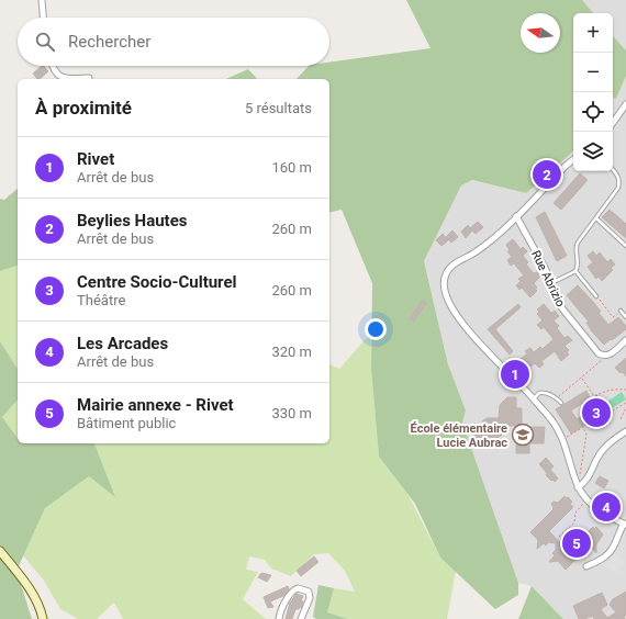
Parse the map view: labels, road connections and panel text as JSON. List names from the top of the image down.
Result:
{
  "streets": {
    "street": ["Rue Abrizio"]
  },
  "places": {
    "school or university": ["École élémentaire Lucie Aubrac"]
  },
  "north": "left",
  "page": {
    "map_buttons": ["+", "−"],
    "search": "Rechercher",
    "heading": ["À proximité", "5 résultats"],
    "list": [
      {
        "mark": "1",
        "name": "Rivet",
        "note": "Arrêt de bus",
        "value": "160 m"
      },
      {
        "mark": "2",
        "name": "Beylies Hautes",
        "note": "Arrêt de bus",
        "value": "260 m"
      },
      {
        "mark": "3",
        "name": "Centre Socio-Culturel",
        "note": "Théâtre",
        "value": "260 m"
      },
      {
        "mark": "4",
        "name": "Les Arcades",
        "note": "Arrêt de bus",
        "value": "320 m"
      },
      {
        "mark": "5",
        "name": "Mairie annexe - Rivet",
        "note": "Bâtiment public",
        "value": "330 m"
      }
    ],
    "pins": [
      "2",
      "1",
      "3",
      "4",
      "5"
    ]
  }
}
